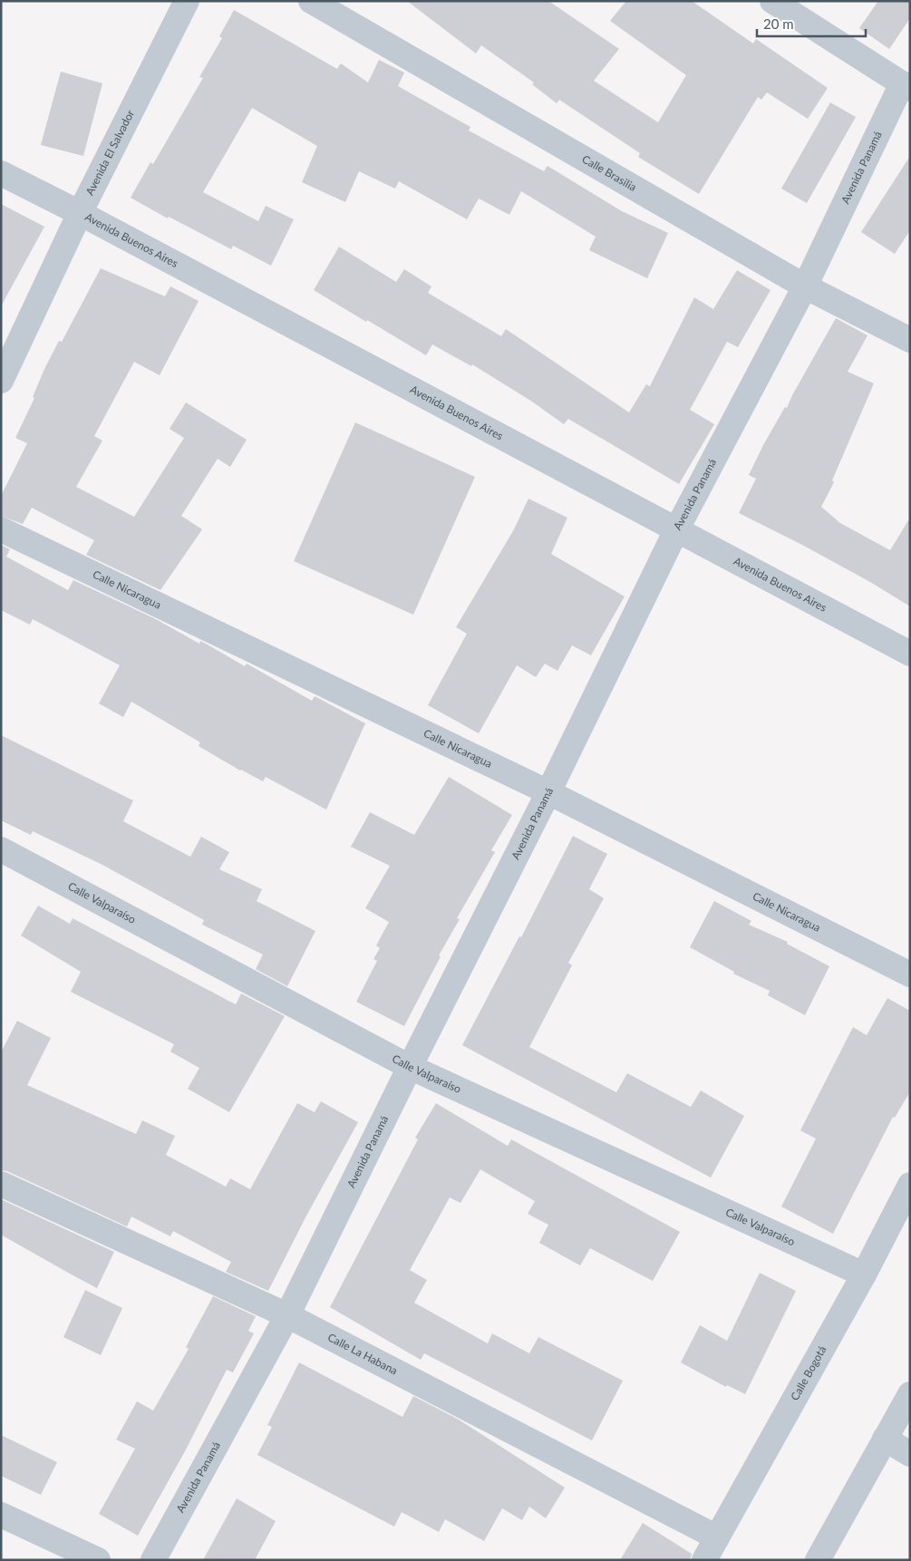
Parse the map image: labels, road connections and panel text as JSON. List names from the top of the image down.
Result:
{
  "streets": {
    "street": [
      "Avenida El Salvador",
      "Avenida Panamá",
      "Calle Brasilia",
      "Avenida Buenos Aires",
      "Calle Nicaragua",
      "Calle Valparaíso",
      "Calle La Habana",
      "Calle Bogotá"
    ]
  },
  "crossings": [
    ["Avenida El Salvador", "Avenida Buenos Aires"],
    ["Avenida Panamá", "Calle Brasilia"],
    ["Avenida Panamá", "Avenida Buenos Aires"],
    ["Avenida Panamá", "Calle Nicaragua"],
    ["Avenida Panamá", "Calle Valparaíso"],
    ["Avenida Panamá", "Calle La Habana"],
    ["Calle Valparaíso", "Calle Bogotá"],
    ["Calle La Habana", "Calle Bogotá"]
  ],
  "scale_bar": "20 m"
}
